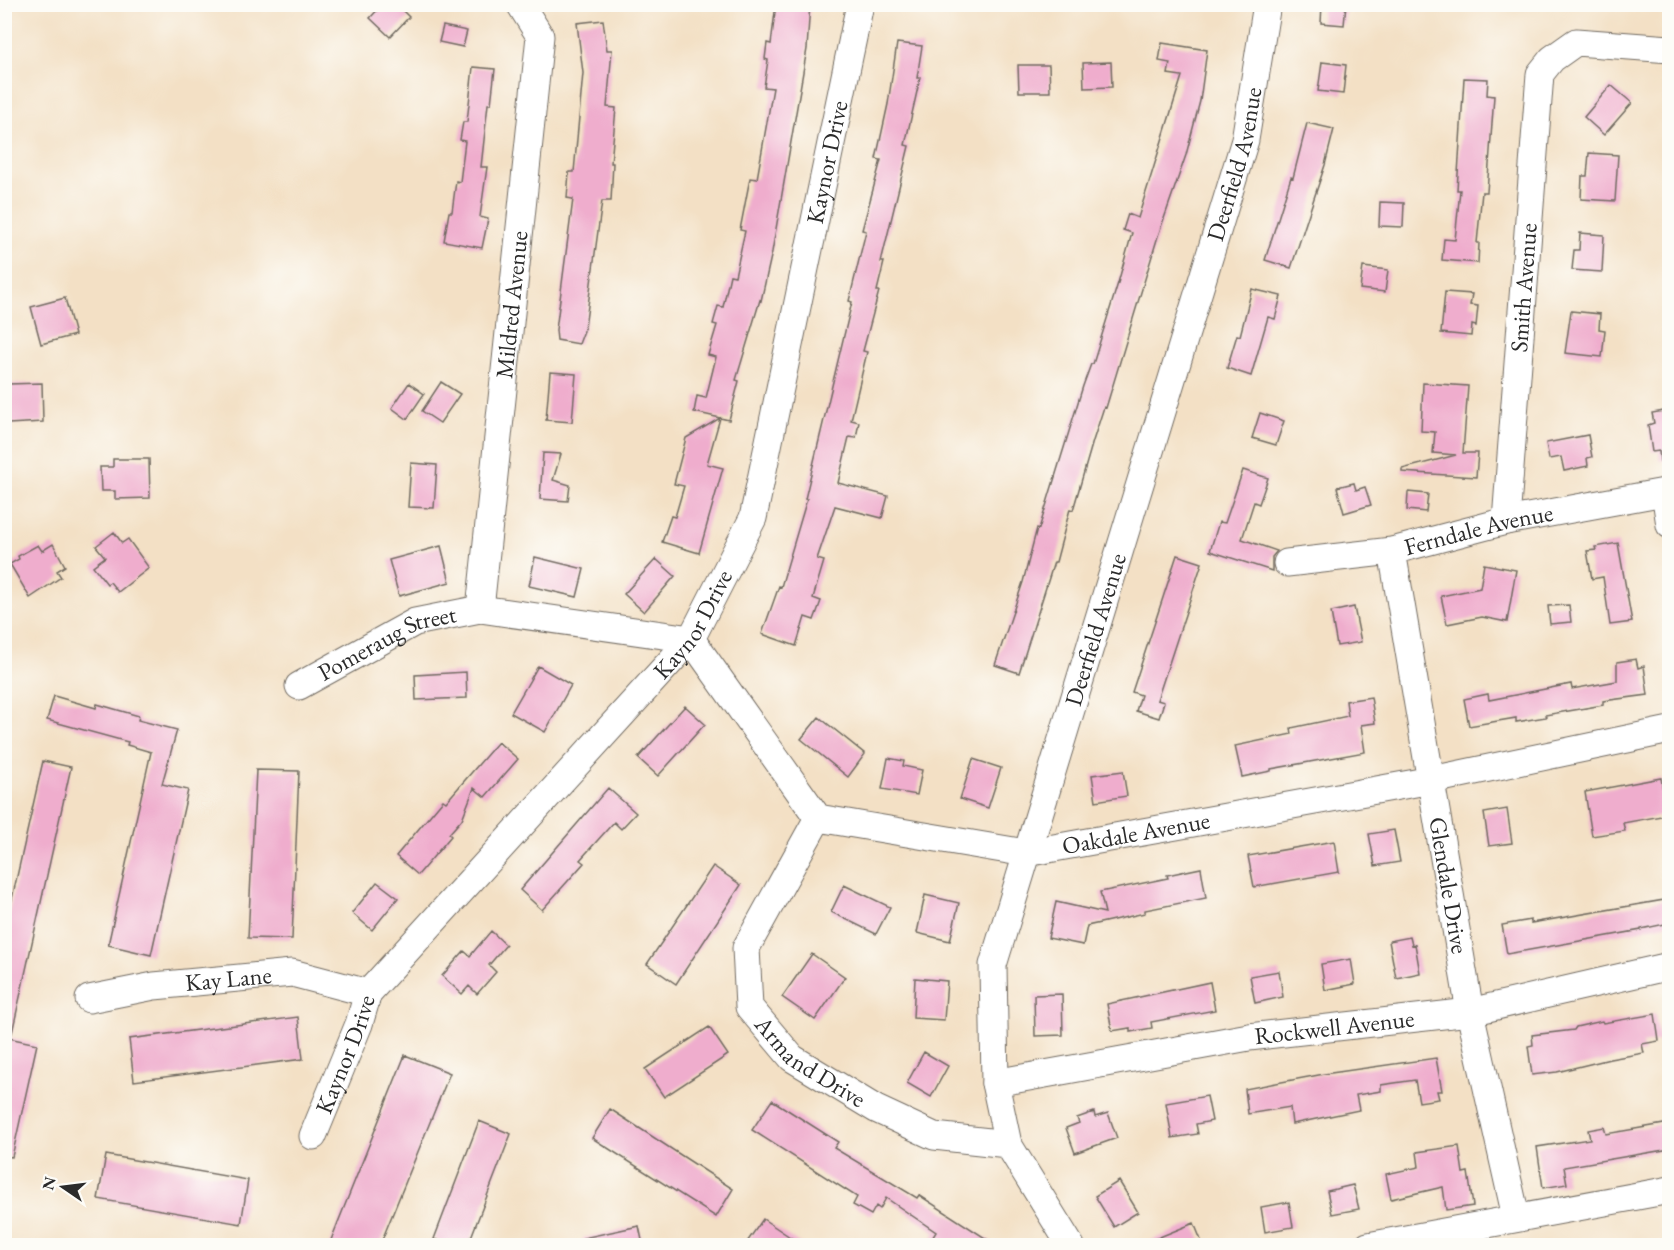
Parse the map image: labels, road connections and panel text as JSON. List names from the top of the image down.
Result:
{
  "streets": {
    "street": [
      "Kaynor Drive",
      "Deerfield Avenue",
      "Smith Avenue",
      "Mildred Avenue",
      "Ferndale Avenue",
      "Pomeraug Street",
      "Oakdale Avenue",
      "Glendale Drive",
      "Kay Lane",
      "Rockwell Avenue",
      "Armand Drive"
    ]
  },
  "crossings": [
    ["Kaynor Drive", "Pomeraug Street"],
    ["Kaynor Drive", "Kay Lane"],
    ["Deerfield Avenue", "Oakdale Avenue"],
    ["Deerfield Avenue", "Rockwell Avenue"],
    ["Deerfield Avenue", "Armand Drive"],
    ["Smith Avenue", "Ferndale Avenue"],
    ["Mildred Avenue", "Pomeraug Street"],
    ["Ferndale Avenue", "Glendale Drive"],
    ["Oakdale Avenue", "Glendale Drive"],
    ["Oakdale Avenue", "Armand Drive"],
    ["Glendale Drive", "Rockwell Avenue"]
  ],
  "north": "left"
}
